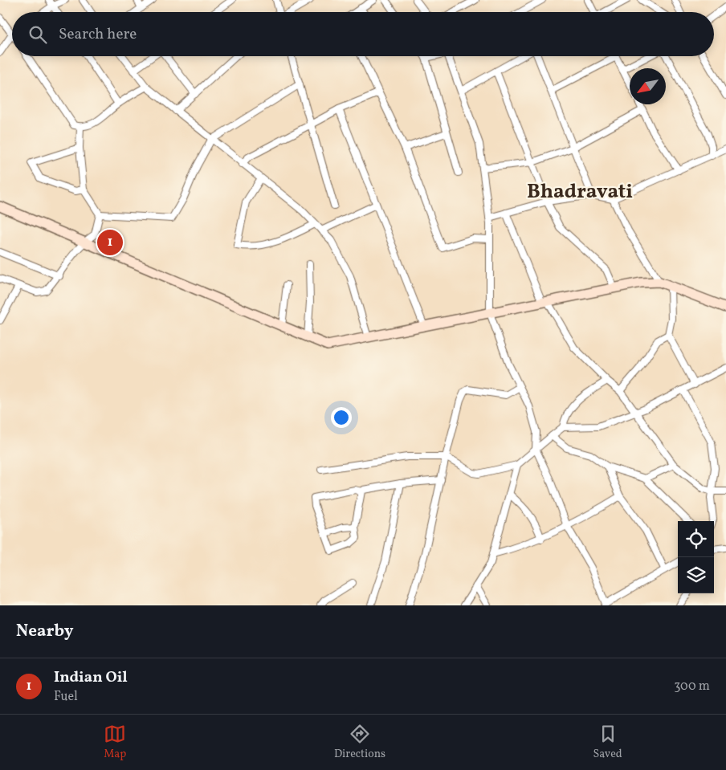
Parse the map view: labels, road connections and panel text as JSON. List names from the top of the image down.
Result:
{
  "districts": ["Bhadravati"],
  "north": "bottom left",
  "page": {
    "search": "Search here",
    "pins": "1",
    "heading": "Nearby",
    "list": [
      {
        "mark": "1",
        "name": "Indian Oil",
        "note": "Fuel",
        "value": "300 m"
      }
    ],
    "nav": ["Map", "Directions", "Saved"]
  }
}
